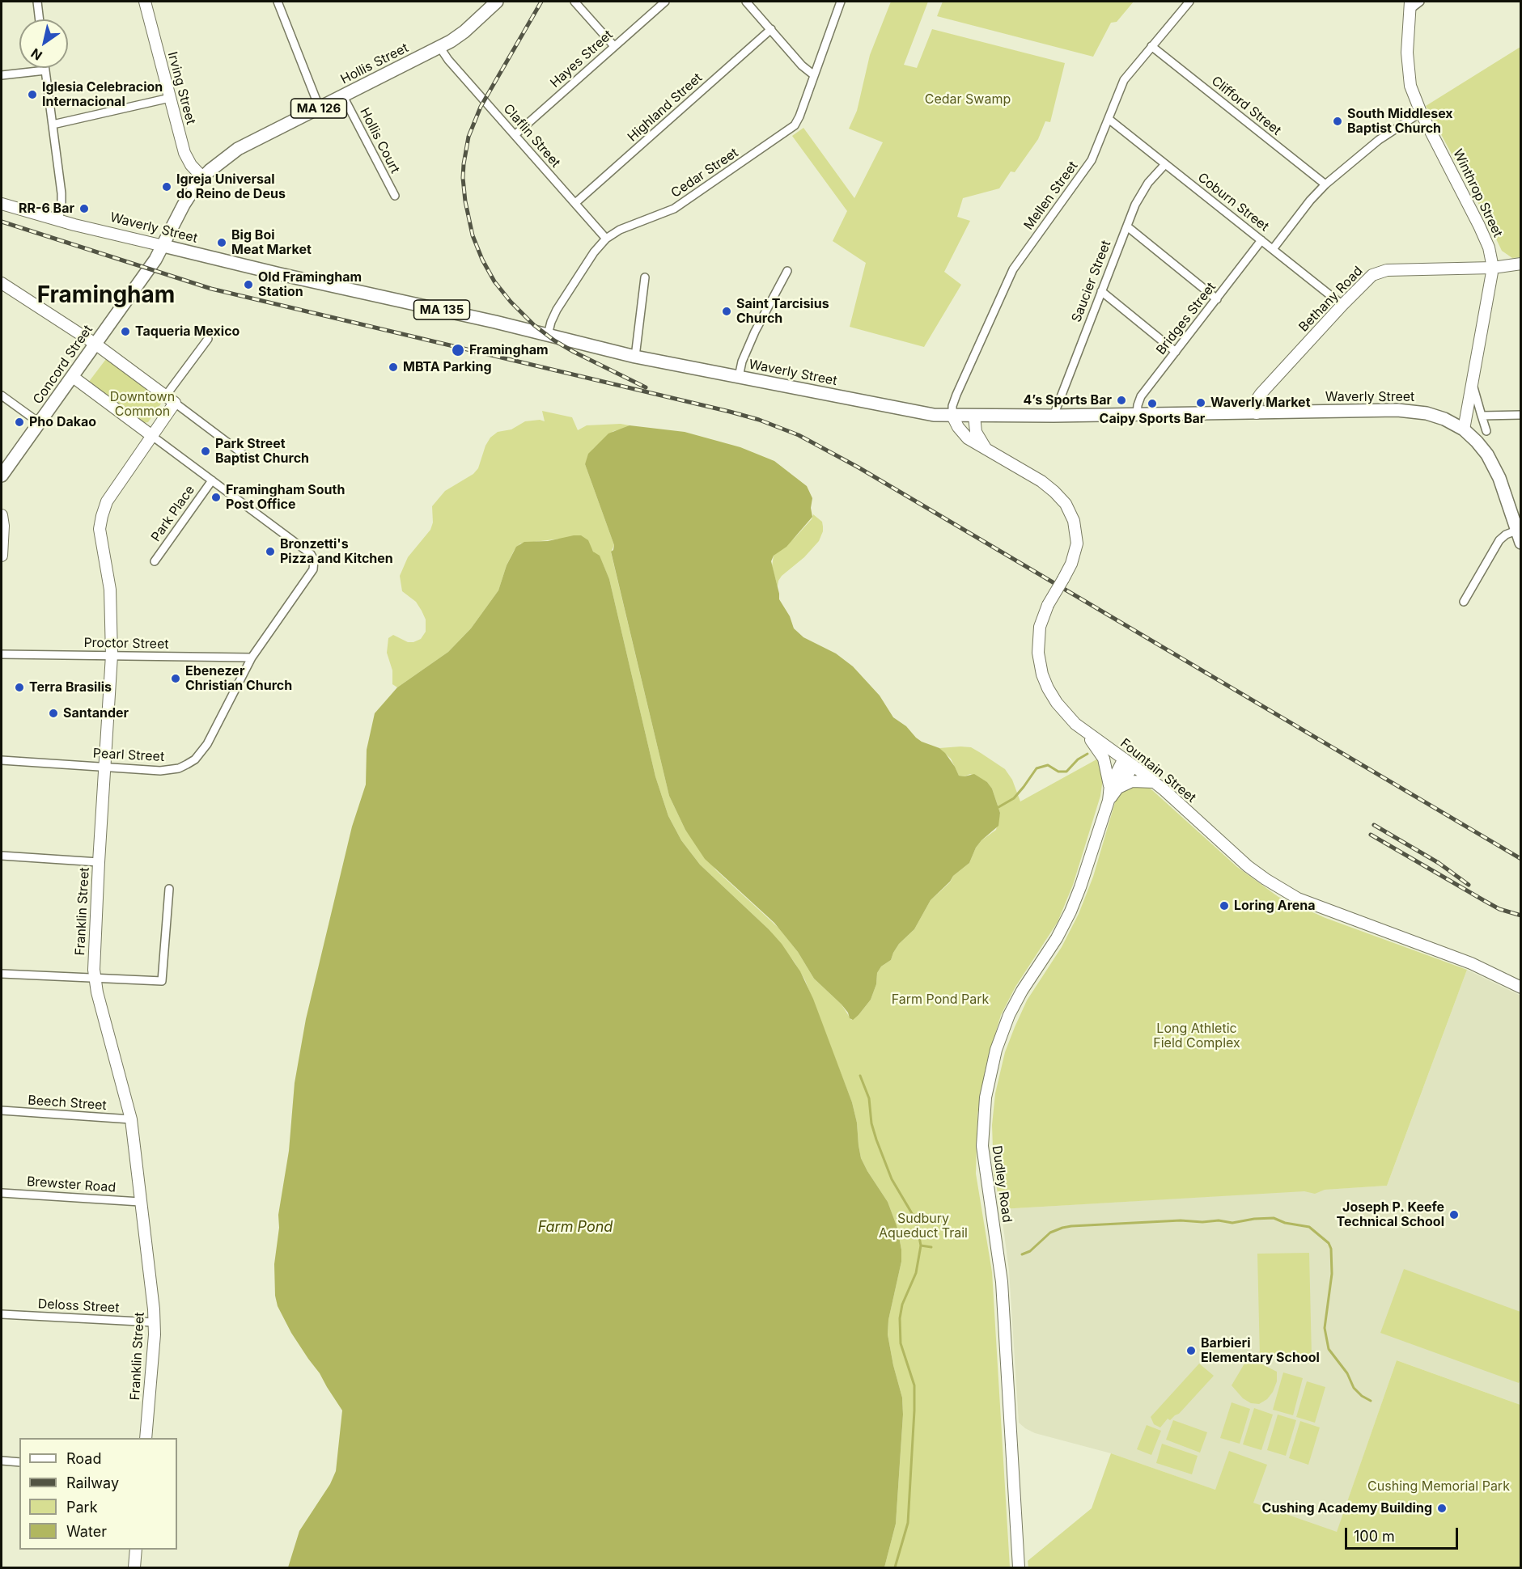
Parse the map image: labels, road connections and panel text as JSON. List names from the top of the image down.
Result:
{
  "streets": {
    "main road": [
      "Hollis Street",
      "MA 126",
      "Waverly Street",
      "MA 135",
      "Concord Street"
    ],
    "street": [
      "Hayes Street",
      "Irving Street",
      "Clifford Street",
      "Highland Street",
      "Claflin Street",
      "Hollis Court",
      "Cedar Street",
      "Winthrop Street",
      "Mellen Street",
      "Coburn Street",
      "Saucier Street",
      "Bethany Road",
      "Bridges Street",
      "Park Place",
      "Proctor Street",
      "Pearl Street",
      "Fountain Street",
      "Franklin Street",
      "Beech Street",
      "Dudley Road",
      "Brewster Road",
      "Deloss Street"
    ]
  },
  "crossings": [
    ["Hayes Street", "Claflin Street"],
    ["Hollis Street", "Irving Street"],
    ["Hollis Street", "Claflin Street"],
    ["Hollis Street", "Hollis Court"],
    ["Hollis Street", "Waverly Street"],
    ["Hollis Street", "Concord Street"],
    ["Clifford Street", "Mellen Street"],
    ["Highland Street", "Claflin Street"],
    ["Claflin Street", "Cedar Street"],
    ["Cedar Street", "Waverly Street"],
    ["Winthrop Street", "Waverly Street"],
    ["Winthrop Street", "Bethany Road"],
    ["Mellen Street", "Coburn Street"],
    ["Mellen Street", "Waverly Street"],
    ["Mellen Street", "Fountain Street"],
    ["Coburn Street", "Saucier Street"],
    ["Coburn Street", "Bethany Road"],
    ["Coburn Street", "Bridges Street"],
    ["Waverly Street", "Saucier Street"],
    ["Waverly Street", "Bethany Road"],
    ["Waverly Street", "Bridges Street"],
    ["Waverly Street", "Concord Street"],
    ["Waverly Street", "Fountain Street"],
    ["Park Place", "Pearl Street"],
    ["Proctor Street", "Pearl Street"],
    ["Proctor Street", "Franklin Street"],
    ["Pearl Street", "Franklin Street"],
    ["Fountain Street", "Dudley Road"],
    ["Franklin Street", "Beech Street"],
    ["Franklin Street", "Brewster Road"],
    ["Franklin Street", "Deloss Street"]
  ],
  "districts": ["Framingham"],
  "water": ["Farm Pond"],
  "parks": [
    "Cedar Swamp",
    "Downtown Common",
    "Farm Pond Park",
    "Long Athletic Field Complex",
    "Sudbury Aqueduct Trail",
    "Cushing Memorial Park"
  ],
  "places": [
    "Iglesia Celebracion Internacional",
    "South Middlesex Baptist Church",
    "Igreja Universal do Reino de Deus",
    "RR-6 Bar",
    "Big Boi Meat Market",
    "Old Framingham Station",
    "Saint Tarcisius Church",
    "Taqueria Mexico",
    "Framingham",
    "MBTA Parking",
    "4’s Sports Bar",
    "Waverly Market",
    "Caipy Sports Bar",
    "Pho Dakao",
    "Park Street Baptist Church",
    "Framingham South Post Office",
    "Bronzetti's Pizza and Kitchen",
    "Ebenezer Christian Church",
    "Terra Brasilis",
    "Santander",
    "Loring Arena",
    "Joseph P. Keefe Technical School",
    "Barbieri Elementary School",
    "Cushing Academy Building"
  ],
  "legend": [
    "Road",
    "Railway",
    "Park",
    "Water"
  ],
  "scale_bar": "100 m",
  "north": "bottom left"
}
